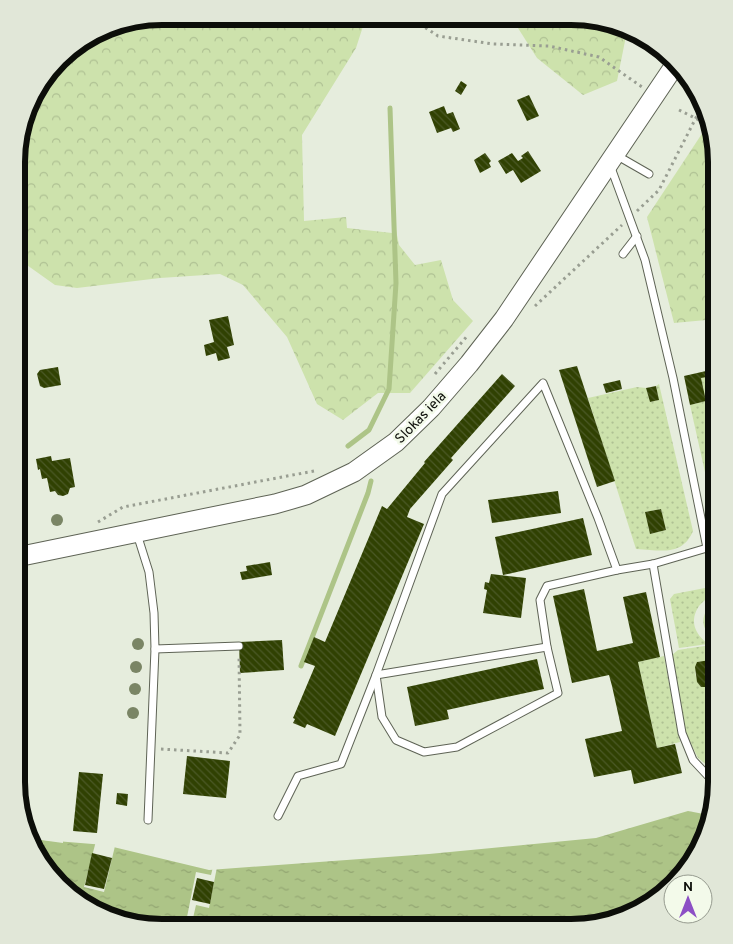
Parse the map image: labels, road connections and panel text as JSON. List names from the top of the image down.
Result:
{
  "streets": {
    "main road": ["Slokas iela"]
  },
  "north": "top"
}
